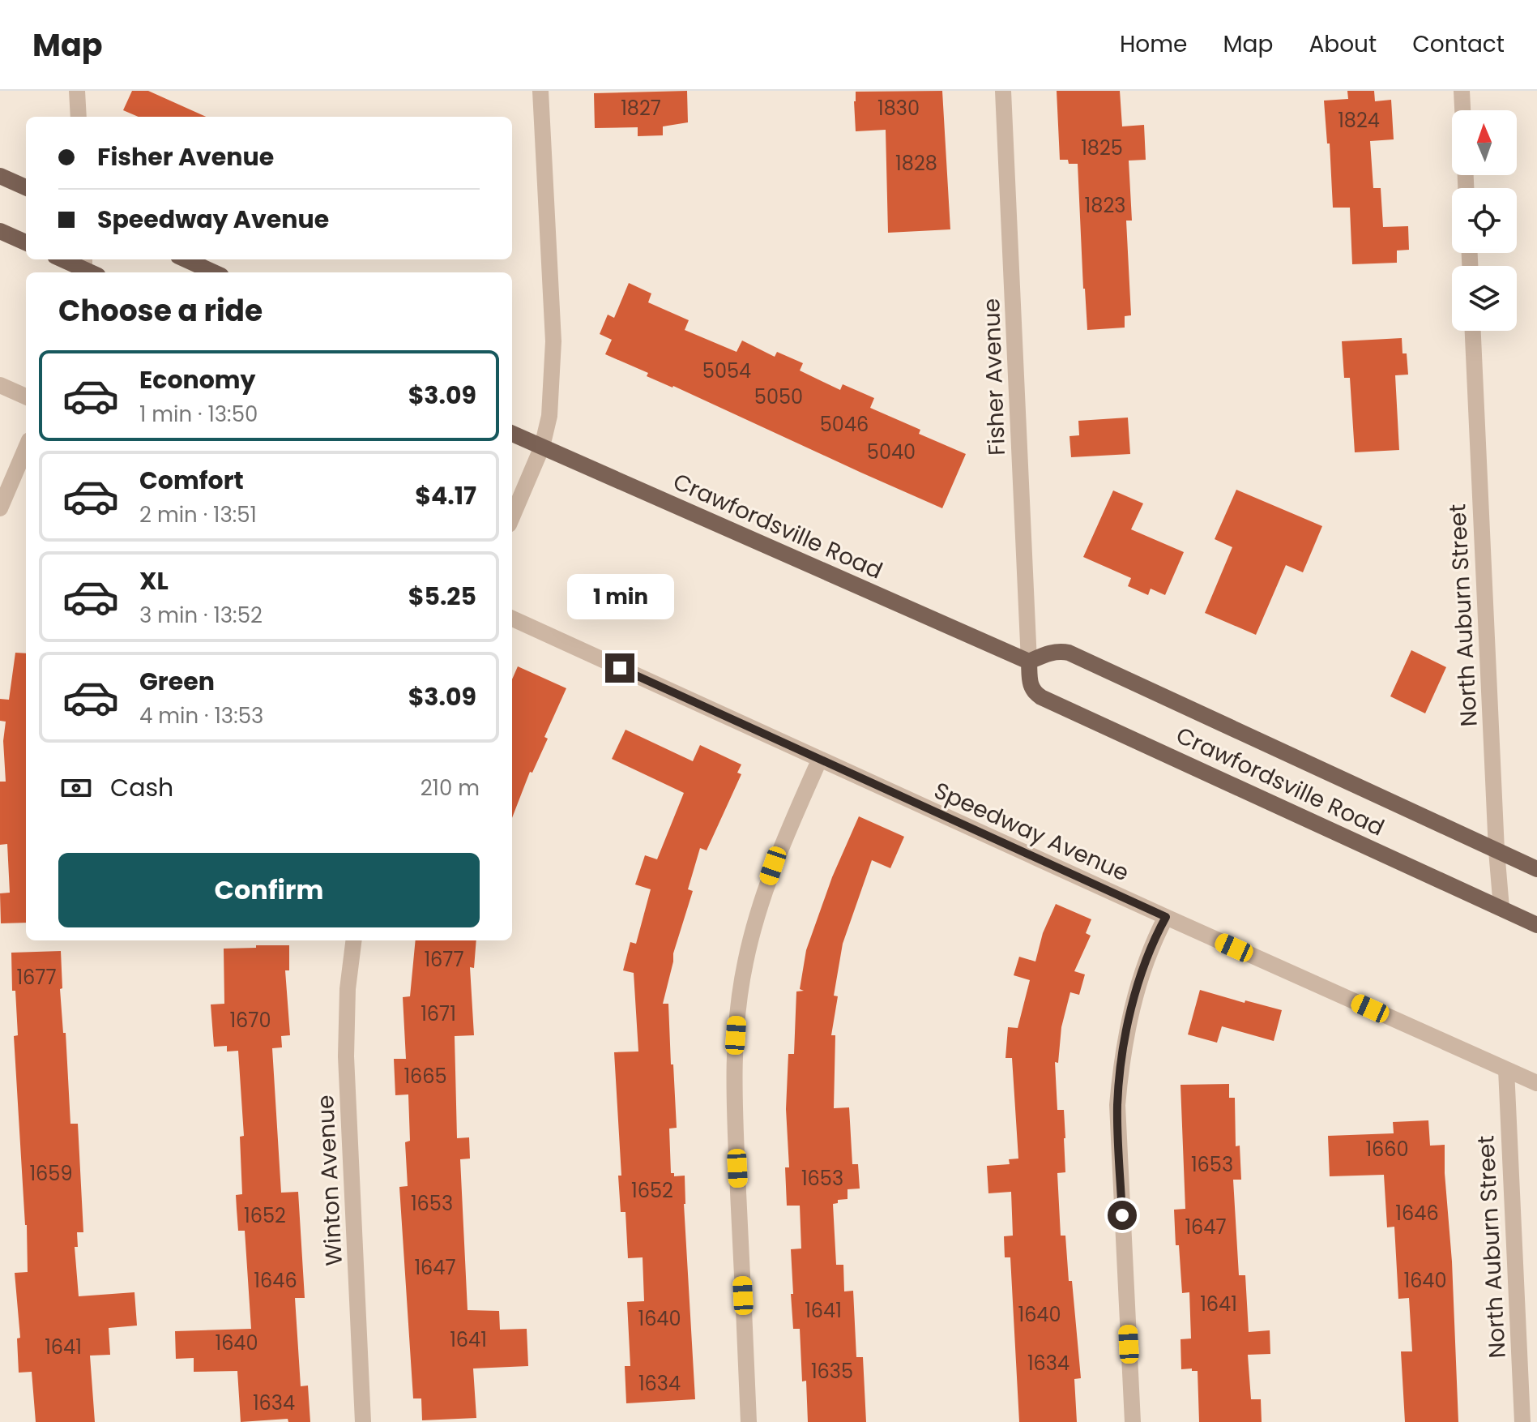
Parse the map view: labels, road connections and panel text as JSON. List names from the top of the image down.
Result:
{
  "streets": {
    "main road": ["Crawfordsville Road"],
    "street": [
      "Fisher Avenue",
      "North Auburn Street",
      "Speedway Avenue",
      "Winton Avenue"
    ]
  },
  "crossings": [
    ["Fisher Avenue", "Crawfordsville Road"],
    ["Crawfordsville Road", "North Auburn Street"],
    ["North Auburn Street", "Speedway Avenue"]
  ],
  "house_numbers": [
    "1827",
    "1830",
    "1824",
    "1825",
    "1828",
    "1823",
    "5054",
    "5050",
    "5046",
    "5040",
    "1677",
    "1677",
    "1671",
    "1670",
    "1665",
    "1660",
    "1653",
    "1659",
    "1653",
    "1652",
    "1653",
    "1646",
    "1652",
    "1647",
    "1647",
    "1646",
    "1640",
    "1641",
    "1641",
    "1640",
    "1640",
    "1641",
    "1640",
    "1641",
    "1634",
    "1635",
    "1634",
    "1634"
  ],
  "north": "top",
  "page": {
    "header": "Map",
    "nav": [
      "Home",
      "Map",
      "About",
      "Contact"
    ],
    "banner": ["Fisher Avenue", "Speedway Avenue"],
    "heading": "Choose a ride",
    "list": [
      {
        "name": "Economy",
        "note": "1 min · 13:50",
        "value": "$3.09"
      },
      {
        "name": "Comfort",
        "note": "2 min · 13:51",
        "value": "$4.17"
      },
      {
        "name": "XL",
        "note": "3 min · 13:52",
        "value": "$5.25"
      },
      {
        "name": "Green",
        "note": "4 min · 13:53",
        "value": "$3.09"
      }
    ],
    "bubble": "1 min",
    "pay": ["Cash", "210 m"],
    "buttons": "Confirm"
  }
}
